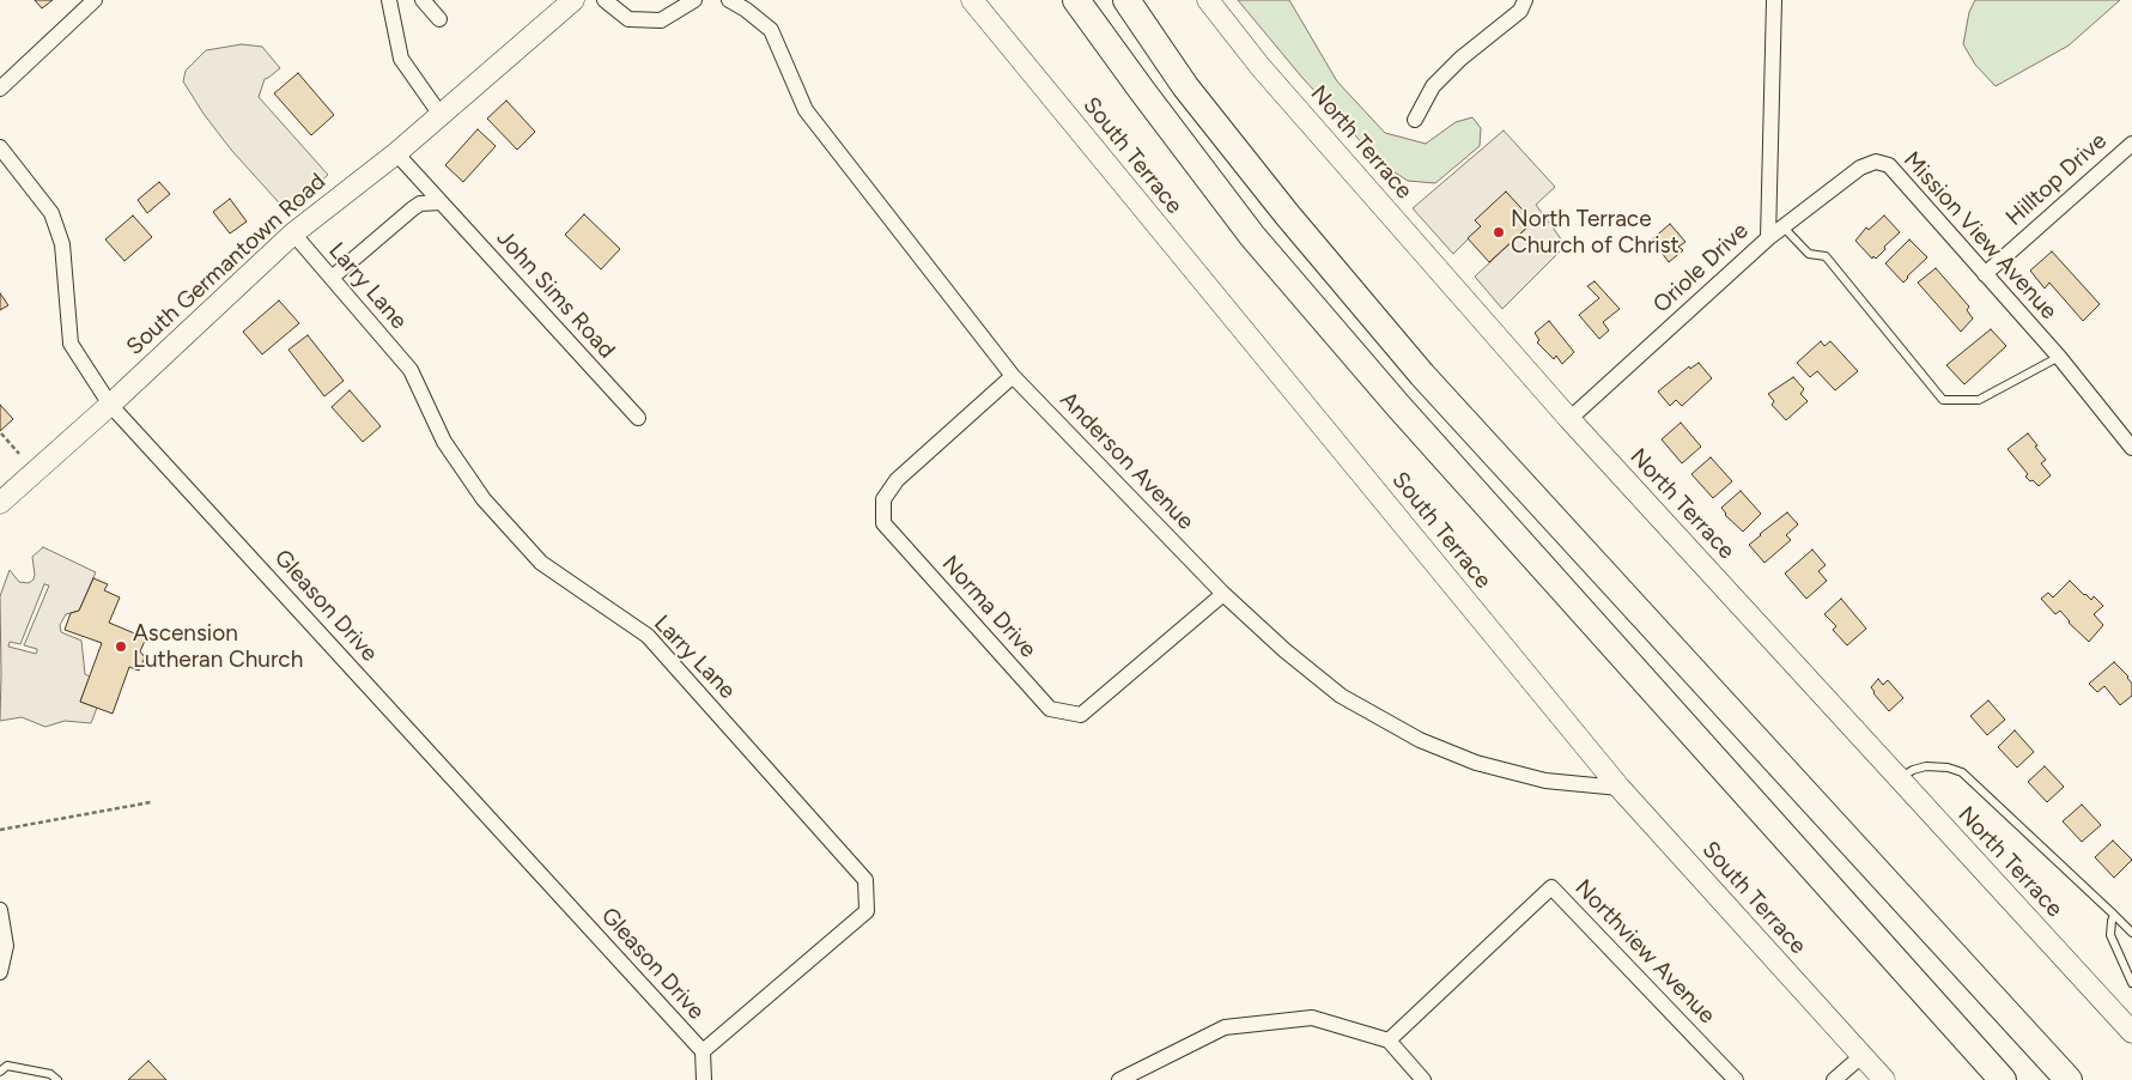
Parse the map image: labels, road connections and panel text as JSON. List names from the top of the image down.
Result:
{
  "streets": {
    "street": [
      "North Terrace",
      "South Terrace",
      "Hilltop Drive",
      "Mission View Avenue",
      "South Germantown Road",
      "Oriole Drive",
      "Larry Lane",
      "John Sims Road",
      "Anderson Avenue",
      "Gleason Drive",
      "Norma Drive",
      "Northview Avenue"
    ]
  },
  "crossings": [
    ["North Terrace", "Oriole Drive"],
    ["South Terrace", "Anderson Avenue"],
    ["Hilltop Drive", "Mission View Avenue"],
    ["Mission View Avenue", "Oriole Drive"],
    ["South Germantown Road", "Larry Lane"],
    ["South Germantown Road", "John Sims Road"],
    ["South Germantown Road", "Gleason Drive"],
    ["Larry Lane", "Gleason Drive"],
    ["Anderson Avenue", "Norma Drive"]
  ],
  "places": ["North Terrace Church of Christ", "Ascension Lutheran Church"]
}
